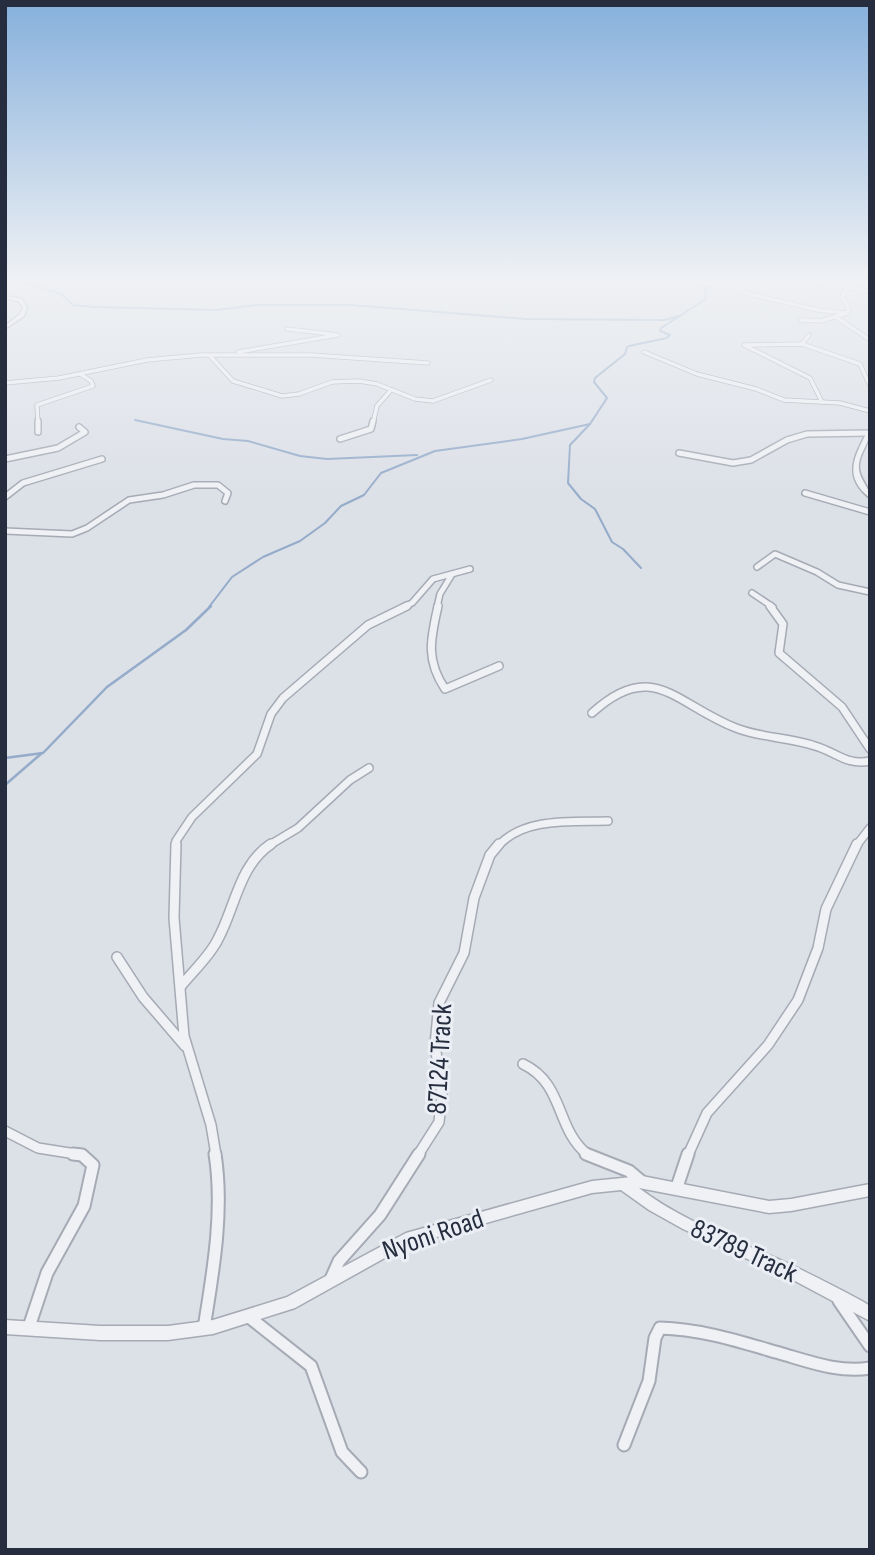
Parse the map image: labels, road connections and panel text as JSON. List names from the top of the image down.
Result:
{
  "streets": {
    "street": ["87124 Track", "Nyoni Road", "83789 Track"]
  },
  "crossings": [
    ["87124 Track", "Nyoni Road"],
    ["Nyoni Road", "83789 Track"]
  ]
}
